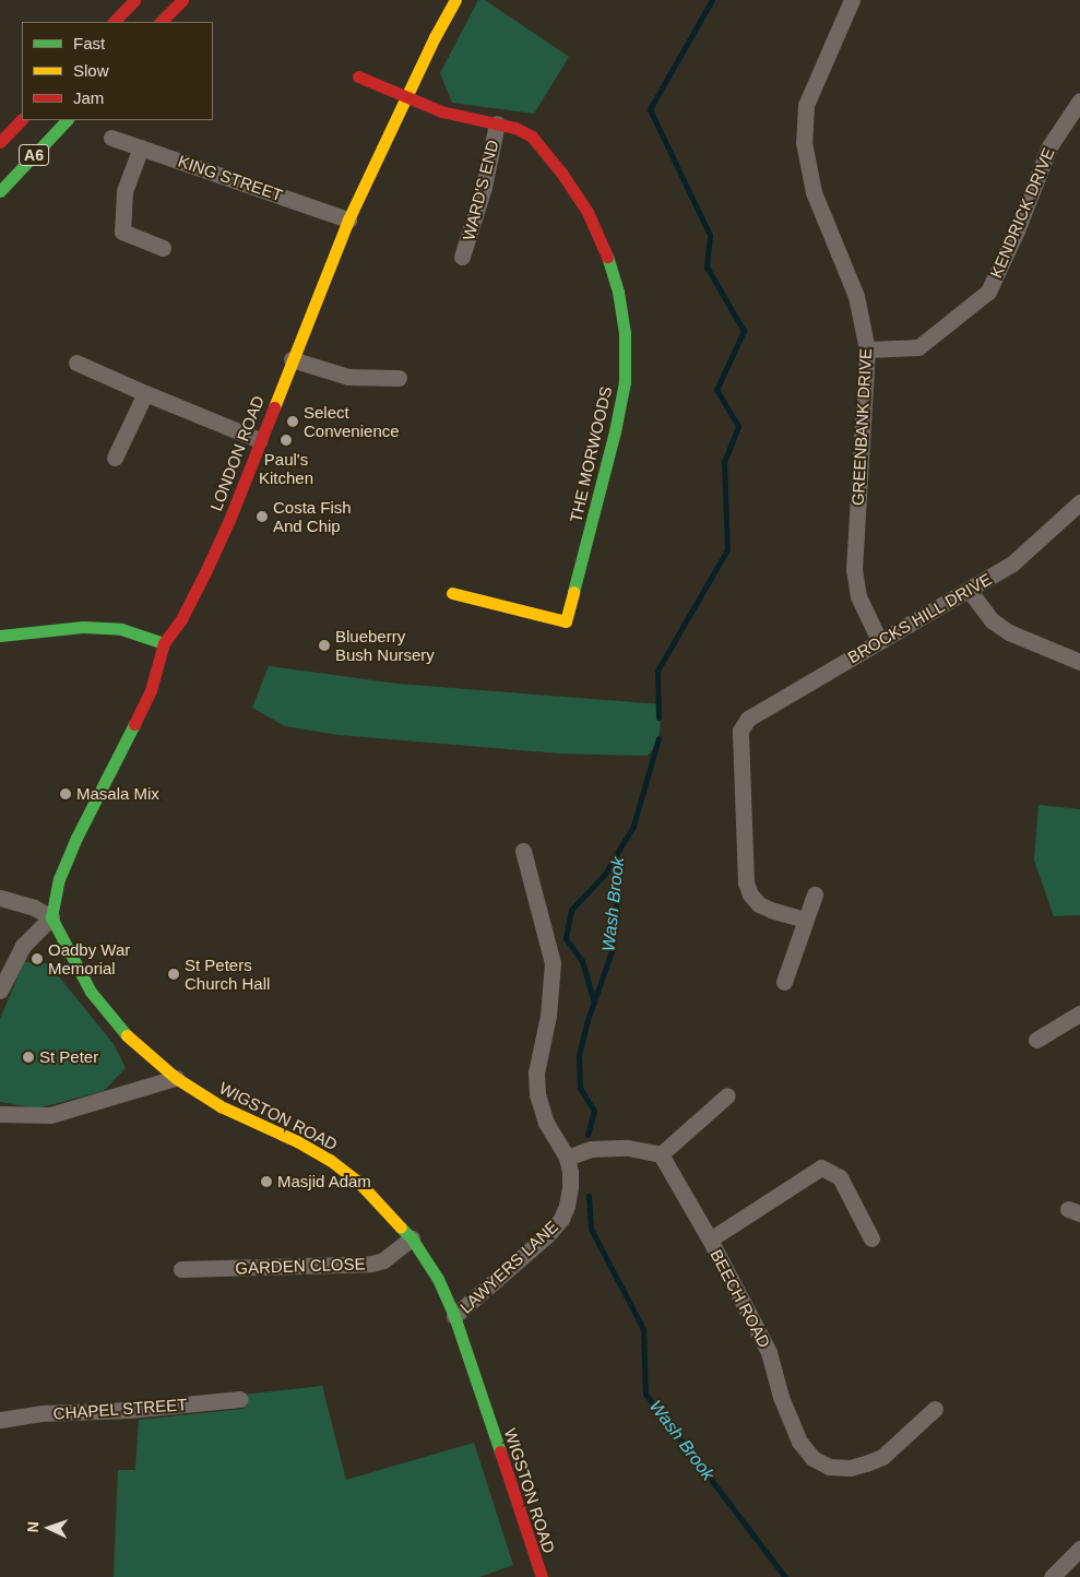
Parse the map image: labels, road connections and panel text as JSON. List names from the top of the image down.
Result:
{
  "streets": {
    "main road": [
      "A6",
      "LONDON ROAD",
      "THE MORWOODS",
      "WIGSTON ROAD"
    ],
    "street": [
      "KING STREET",
      "WARD'S END",
      "KENDRICK DRIVE",
      "GREENBANK DRIVE",
      "BROCKS HILL DRIVE",
      "GARDEN CLOSE",
      "LAWYERS LANE",
      "BEECH ROAD",
      "CHAPEL STREET"
    ]
  },
  "crossings": [
    ["KING STREET", "LONDON ROAD"],
    ["WARD'S END", "THE MORWOODS"],
    ["KENDRICK DRIVE", "GREENBANK DRIVE"],
    ["GREENBANK DRIVE", "BROCKS HILL DRIVE"],
    ["LONDON ROAD", "THE MORWOODS"],
    ["LONDON ROAD", "WIGSTON ROAD"],
    ["WIGSTON ROAD", "GARDEN CLOSE"],
    ["WIGSTON ROAD", "LAWYERS LANE"]
  ],
  "water": ["Wash Brook"],
  "places": [
    "Select Convenience",
    "Paul's Kitchen",
    "Costa Fish And Chip",
    "Blueberry Bush Nursery",
    "Masala Mix",
    "Oadby War Memorial",
    "St Peters Church Hall",
    "St Peter",
    "Masjid Adam"
  ],
  "legend": ["Fast", "Slow", "Jam"],
  "north": "left"
}
